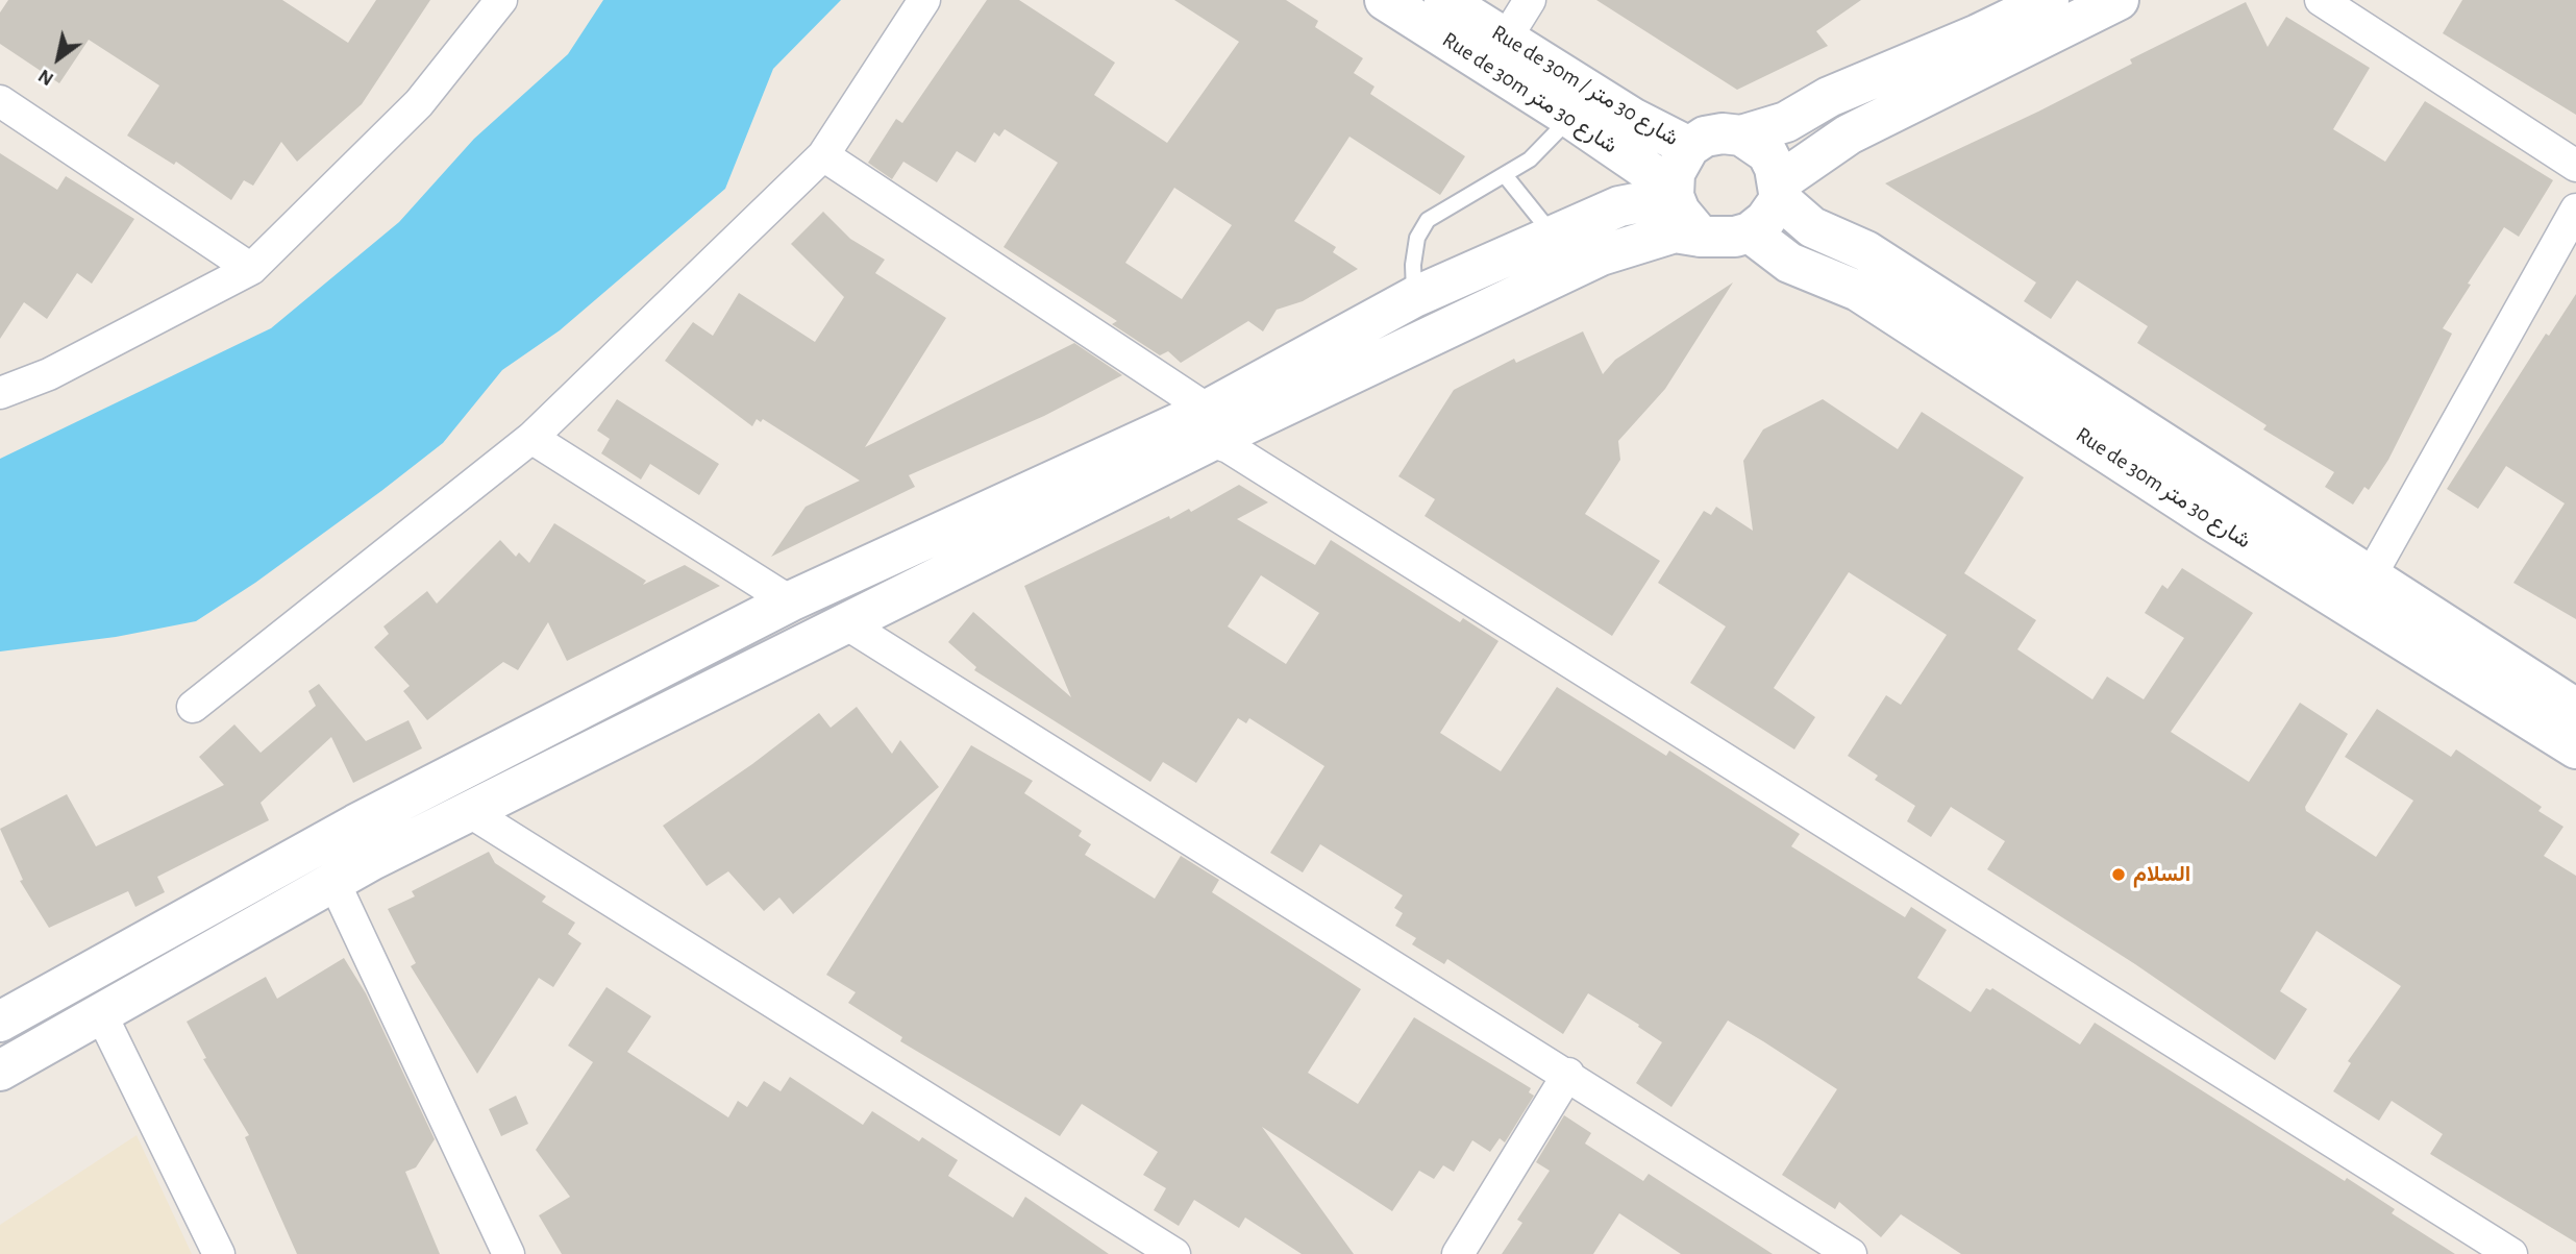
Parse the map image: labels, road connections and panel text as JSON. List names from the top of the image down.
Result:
{
  "streets": {
    "street": ["Rue de 30m / شارع 30 متر", "Rue de 30m شارع 30 متر"]
  },
  "crossings": [
    ["Rue de 30m / شارع 30 متر", "Rue de 30m شارع 30 متر"]
  ],
  "places": ["السلام"],
  "north": "bottom left"
}
